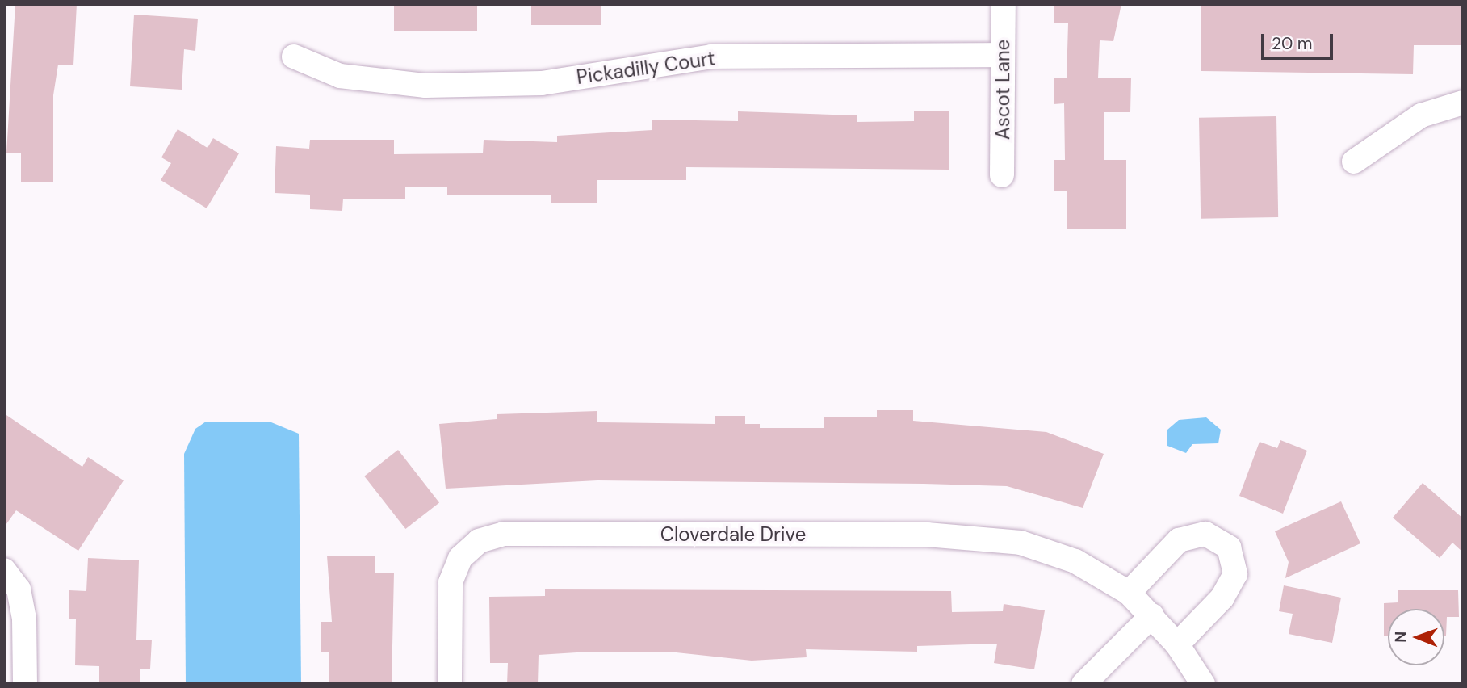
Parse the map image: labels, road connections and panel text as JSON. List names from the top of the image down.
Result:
{
  "streets": {
    "street": ["Pickadilly Court", "Ascot Lane", "Cloverdale Drive"]
  },
  "crossings": [
    ["Pickadilly Court", "Ascot Lane"]
  ],
  "scale_bar": "20 m",
  "north": "left"
}
